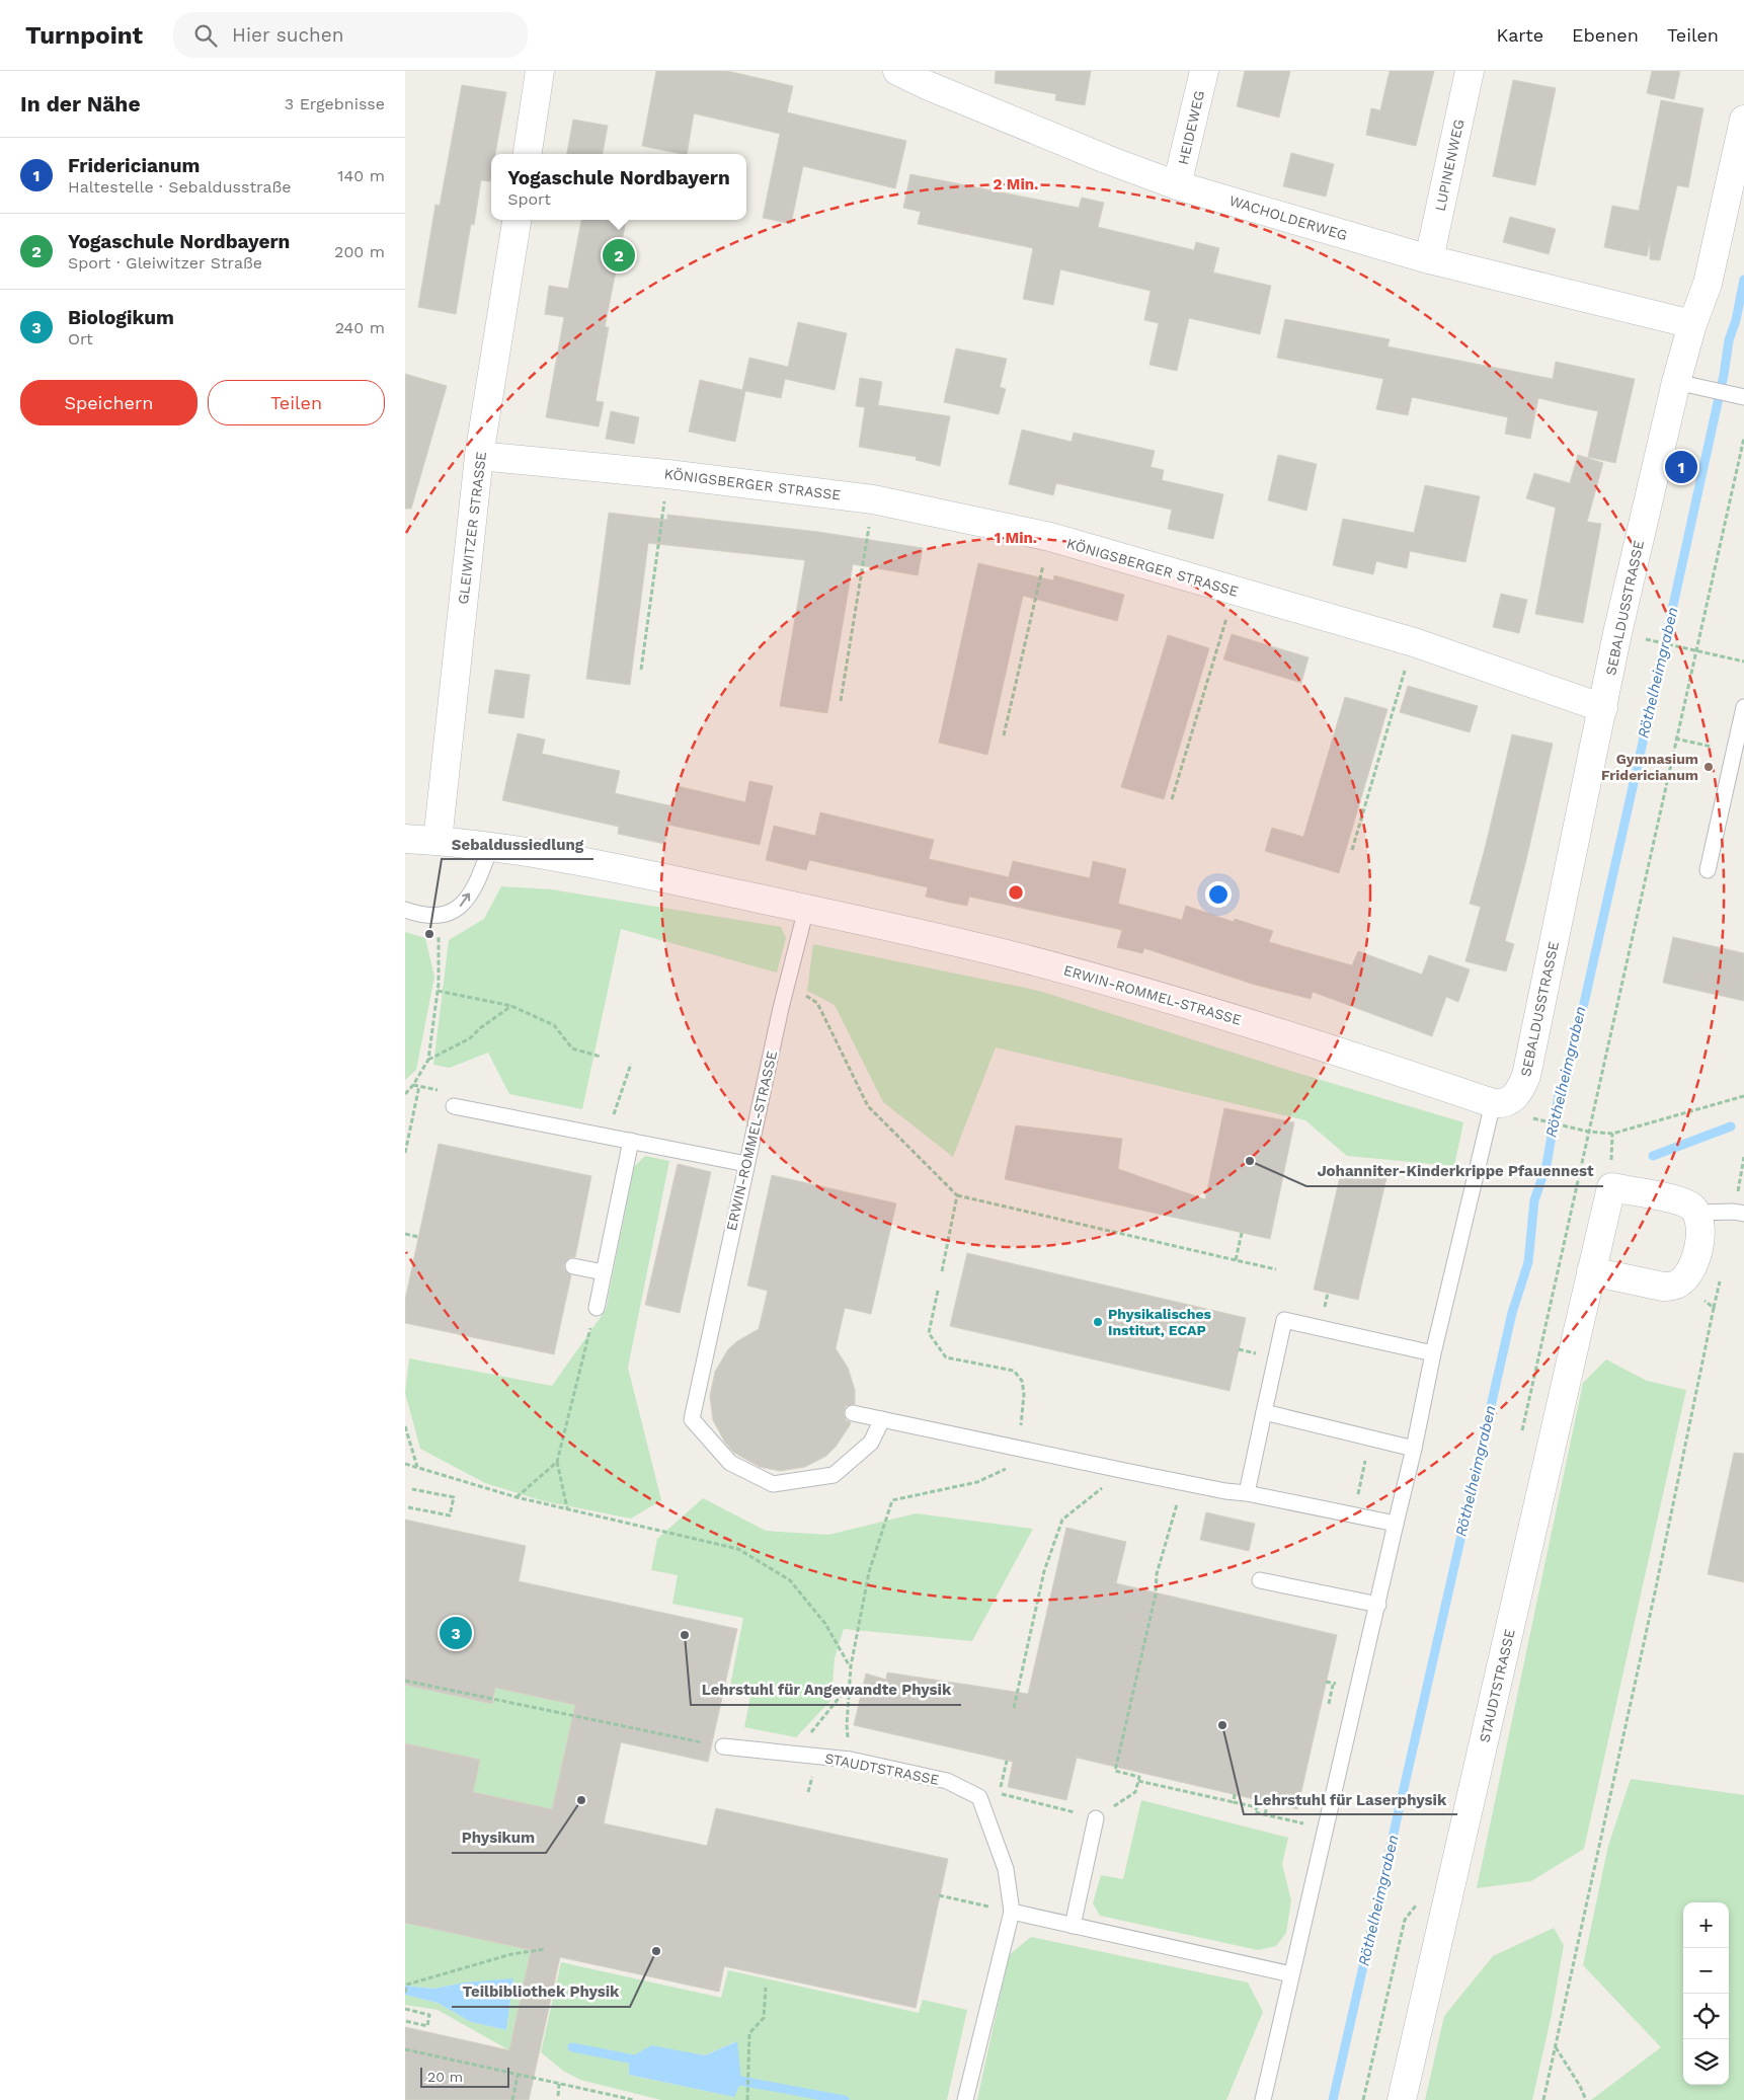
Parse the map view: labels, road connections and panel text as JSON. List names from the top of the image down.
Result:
{
  "streets": {
    "street": [
      "HEIDEWEG",
      "LUPINENWEG",
      "WACHOLDERWEG",
      "KÖNIGSBERGER STRASSE",
      "GLEIWITZER STRASSE",
      "SEBALDUSSTRASSE",
      "ERWIN-ROMMEL-STRASSE",
      "STAUDTSTRASSE"
    ]
  },
  "crossings": [
    ["HEIDEWEG", "WACHOLDERWEG"],
    ["LUPINENWEG", "WACHOLDERWEG"],
    ["WACHOLDERWEG", "SEBALDUSSTRASSE"],
    ["KÖNIGSBERGER STRASSE", "GLEIWITZER STRASSE"],
    ["KÖNIGSBERGER STRASSE", "SEBALDUSSTRASSE"],
    ["GLEIWITZER STRASSE", "ERWIN-ROMMEL-STRASSE"],
    ["SEBALDUSSTRASSE", "ERWIN-ROMMEL-STRASSE"]
  ],
  "water": ["Röthelheimgraben"],
  "places": [
    "Gymnasium Fridericianum",
    "Sebaldussiedlung",
    "Johanniter-Kinderkrippe Pfauennest",
    "Physikalisches Institut, ECAP",
    "Lehrstuhl für Angewandte Physik",
    "Lehrstuhl für Laserphysik",
    "Physikum",
    "Teilbibliothek Physik"
  ],
  "scale_bar": "20 m",
  "page": {
    "header": "Turnpoint",
    "search": "Hier suchen",
    "nav": ["Karte", "Ebenen", "Teilen"],
    "heading": ["In der Nähe", "3 Ergebnisse"],
    "list": [
      {
        "mark": "1",
        "name": "Fridericianum",
        "note": "Haltestelle · Sebaldusstraße",
        "value": "140 m"
      },
      {
        "mark": "2",
        "name": "Yogaschule Nordbayern",
        "note": "Sport · Gleiwitzer Straße",
        "value": "200 m"
      },
      {
        "mark": "3",
        "name": "Biologikum",
        "note": "Ort",
        "value": "240 m"
      }
    ],
    "popup": ["Yogaschule Nordbayern", "Sport"],
    "pins": ["2", "1", "3"],
    "buttons": ["Speichern", "Teilen"],
    "map_buttons": ["+", "−"],
    "scale": "20 m"
  },
  "rings": ["2 Min.", "1 Min."]
}
